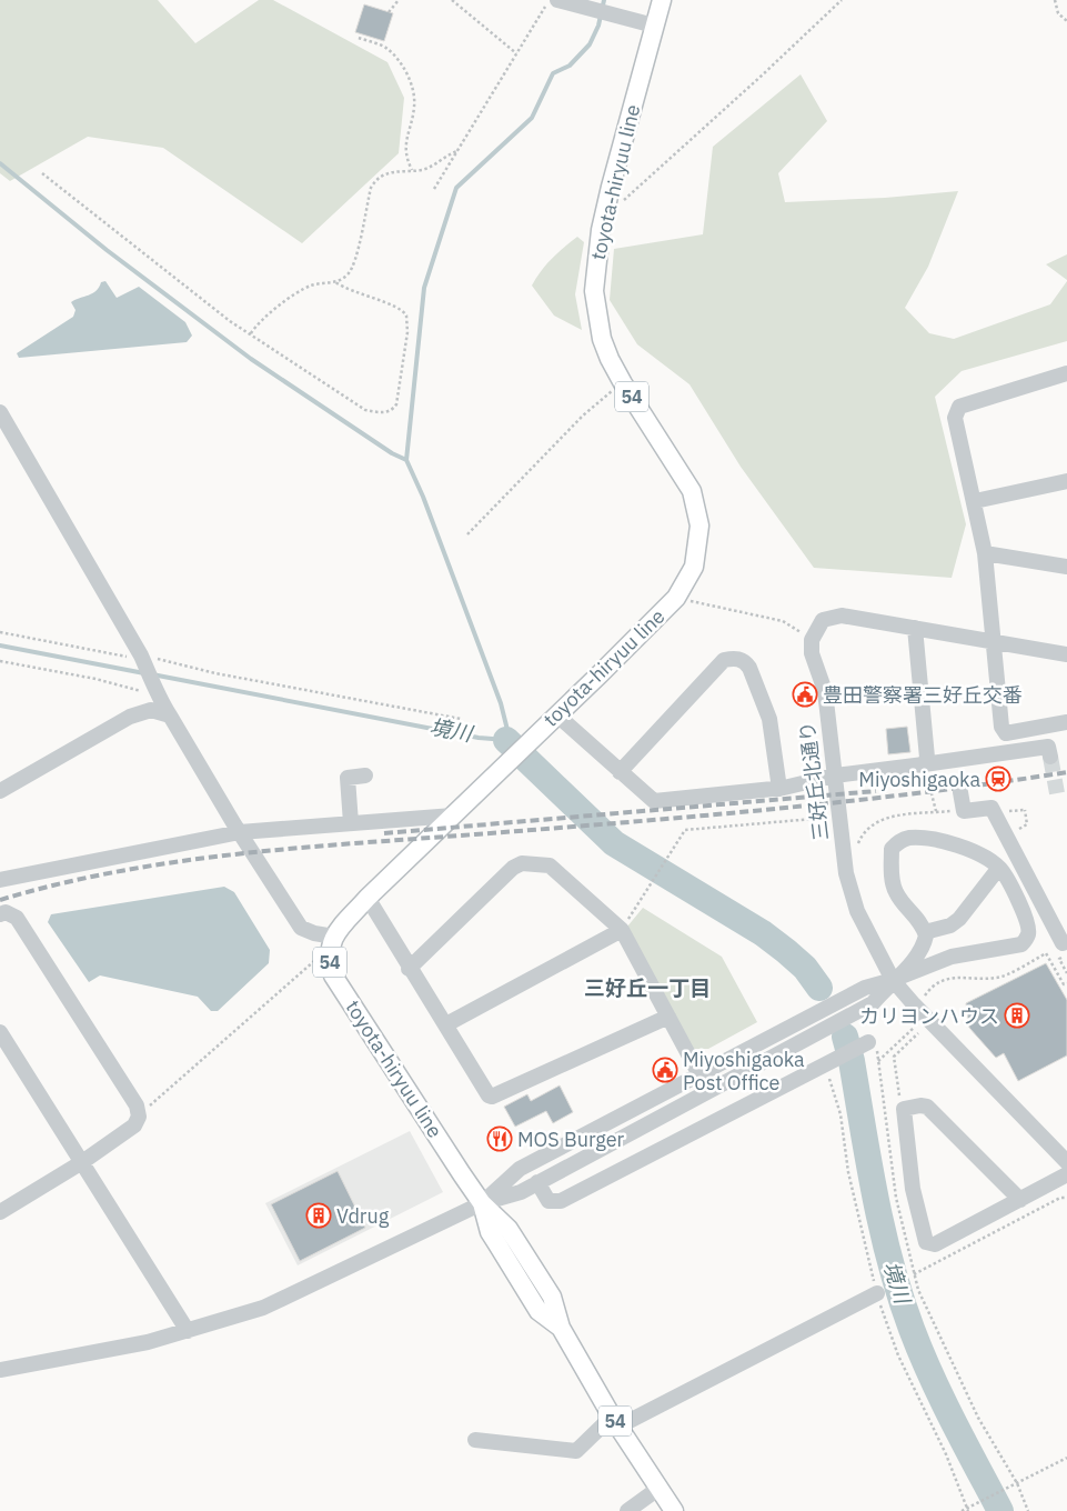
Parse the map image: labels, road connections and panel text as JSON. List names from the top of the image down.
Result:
{
  "streets": {
    "main road": ["toyota-hiryuu line", "54"],
    "street": ["三好丘北通り"]
  },
  "crossings": [
    ["toyota-hiryuu line", "54"]
  ],
  "districts": ["三好丘一丁目"],
  "water": ["境川"],
  "places": {
    "public building": ["豊田警察署三好丘交番", "Miyoshigaoka Post Office"],
    "station": ["Miyoshigaoka"],
    "building": ["カリヨンハウス", "Vdrug"],
    "restaurant": ["MOS Burger"]
  }
}
